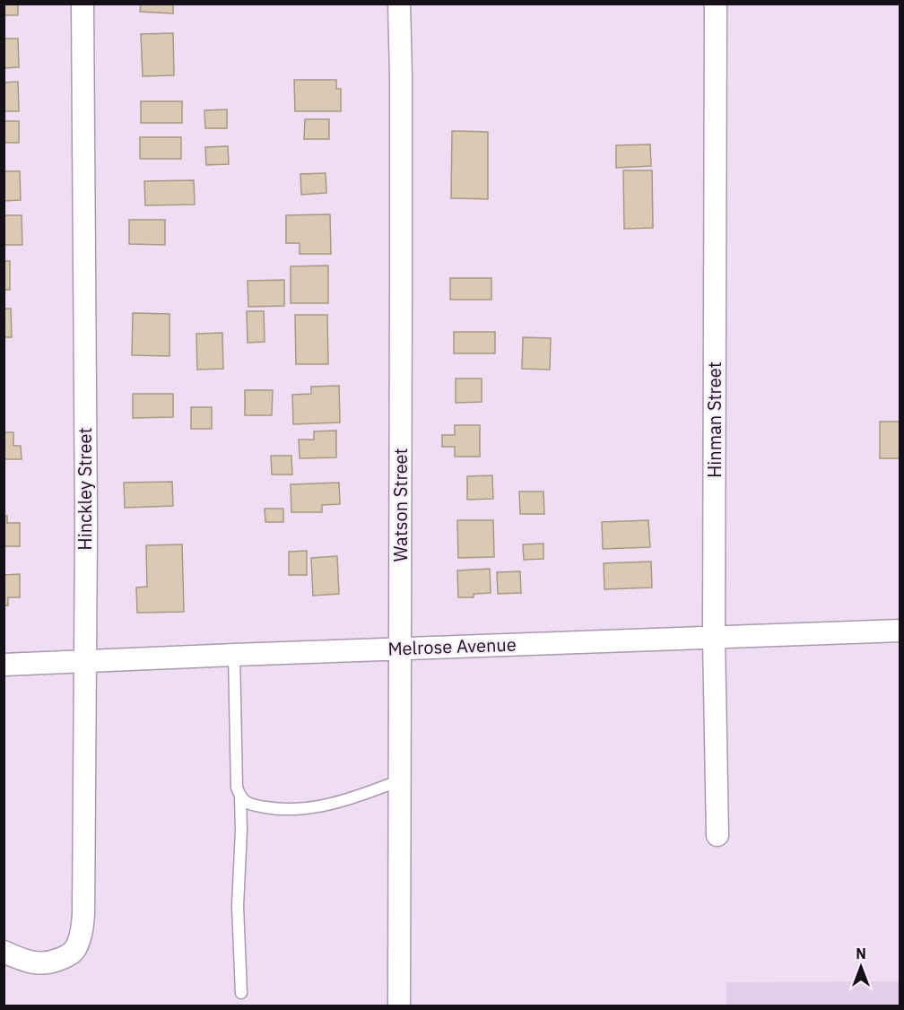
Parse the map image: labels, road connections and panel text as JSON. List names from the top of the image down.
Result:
{
  "streets": {
    "street": [
      "Hinman Street",
      "Hinckley Street",
      "Watson Street",
      "Melrose Avenue"
    ]
  },
  "crossings": [
    ["Hinman Street", "Melrose Avenue"],
    ["Hinckley Street", "Melrose Avenue"],
    ["Watson Street", "Melrose Avenue"]
  ],
  "north": "top"
}
